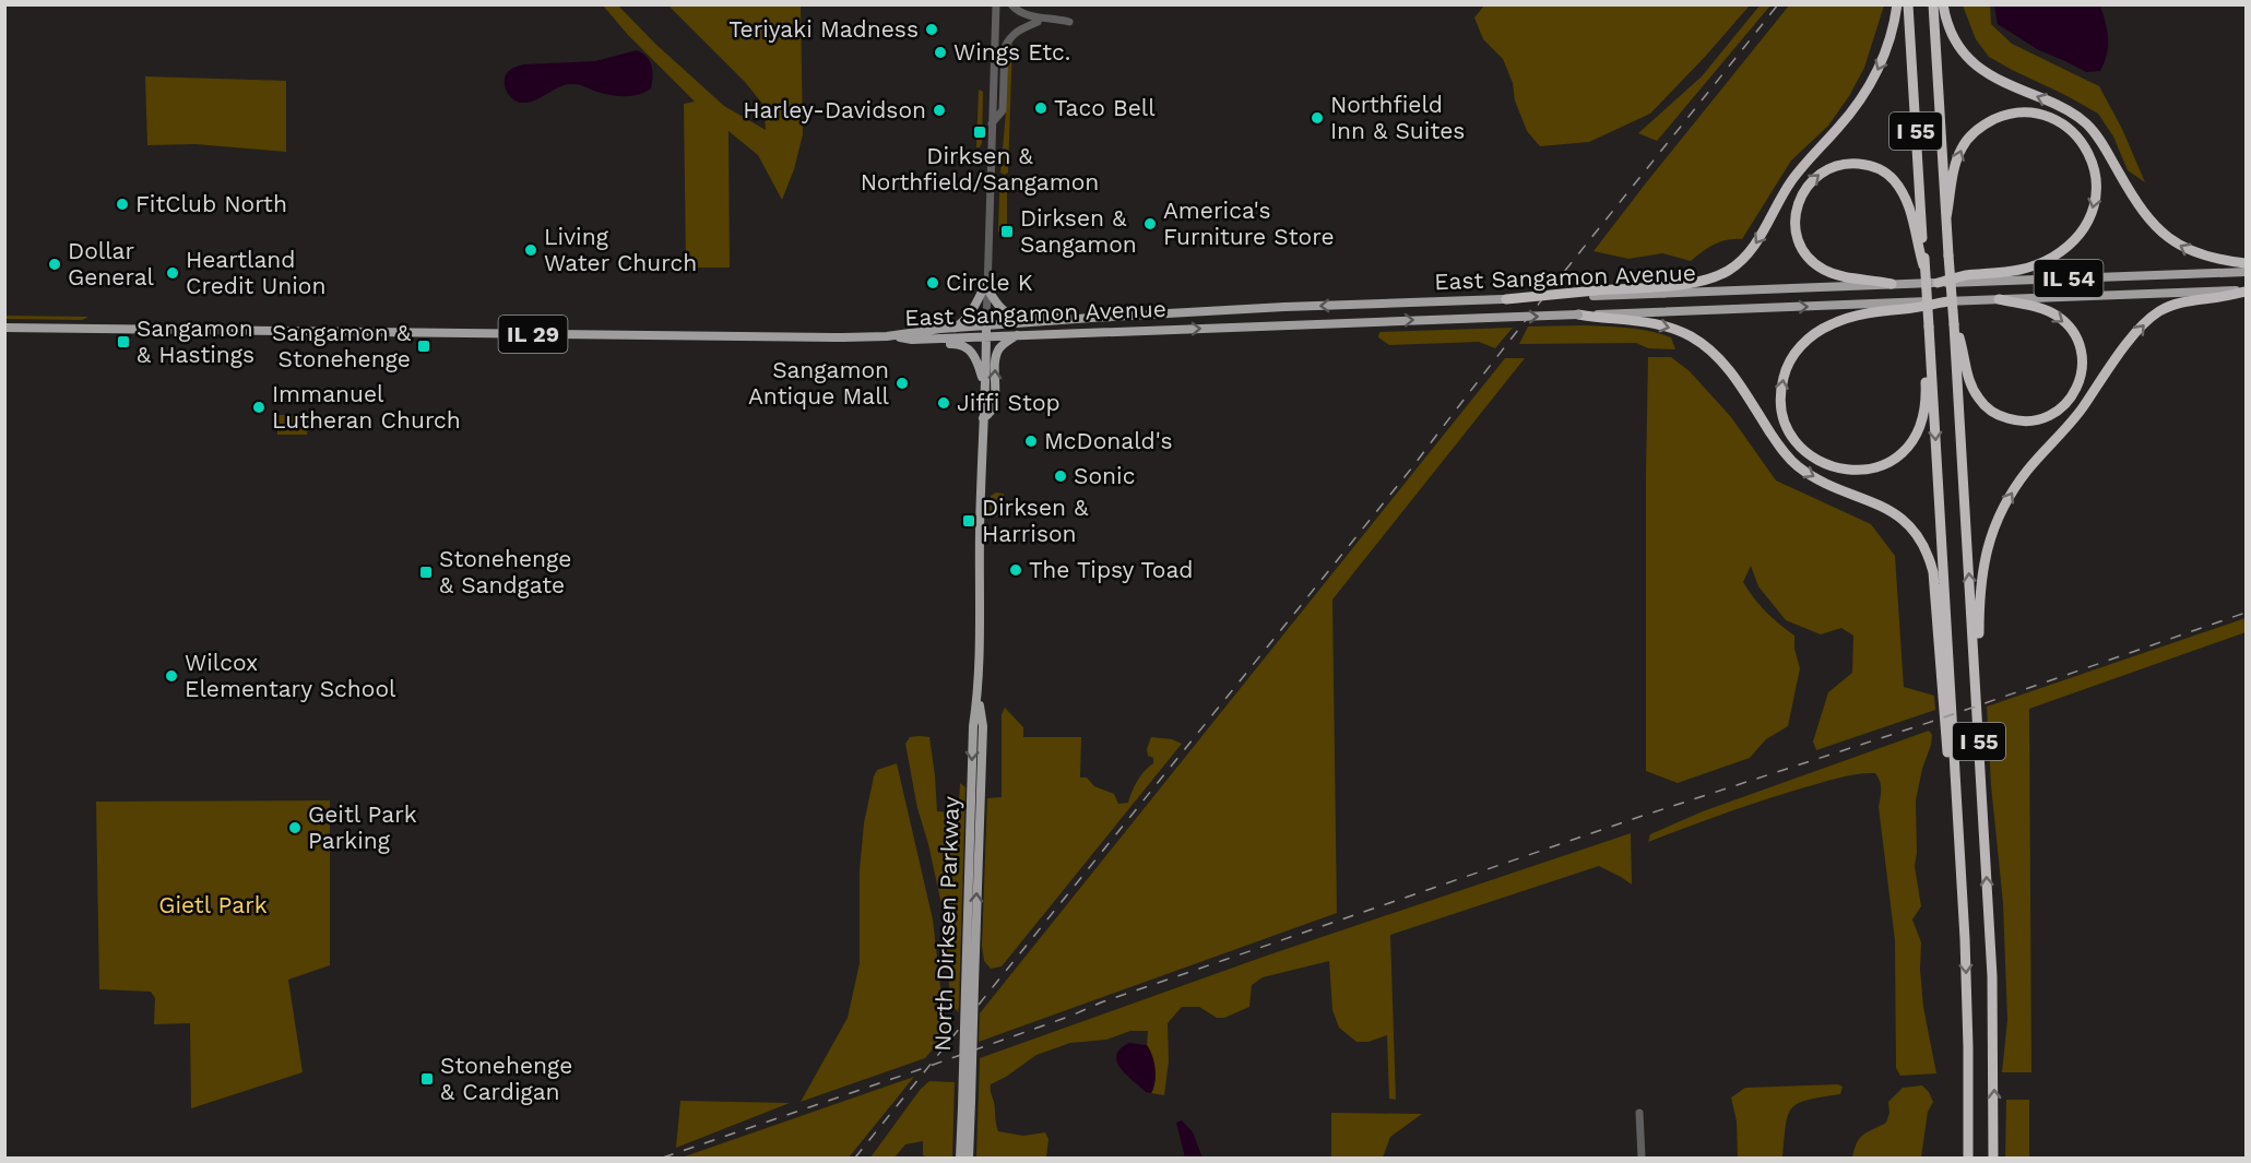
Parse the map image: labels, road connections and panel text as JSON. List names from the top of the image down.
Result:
{
  "streets": {
    "highway": ["I 55"],
    "main road": [
      "East Sangamon Avenue",
      "IL 54",
      "IL 29",
      "North Dirksen Parkway"
    ]
  },
  "crossings": [
    ["East Sangamon Avenue", "North Dirksen Parkway"]
  ],
  "parks": ["Gietl Park"],
  "places": {
    "other": [
      "Teriyaki Madness",
      "Wings Etc.",
      "Taco Bell",
      "Harley-Davidson",
      "Northfield Inn & Suites",
      "FitClub North",
      "America's Furniture Store",
      "Living Water Church",
      "Dollar General",
      "Heartland Credit Union",
      "Circle K",
      "Sangamon Antique Mall",
      "Jiffi Stop",
      "Immanuel Lutheran Church",
      "McDonald's",
      "Sonic",
      "The Tipsy Toad",
      "Wilcox Elementary School",
      "Geitl Park Parking"
    ],
    "transit": [
      "Dirksen & Northfield/Sangamon",
      "Dirksen & Sangamon",
      "Sangamon & Hastings",
      "Sangamon & Stonehenge",
      "Dirksen & Harrison",
      "Stonehenge & Sandgate",
      "Stonehenge & Cardigan"
    ]
  }
}
